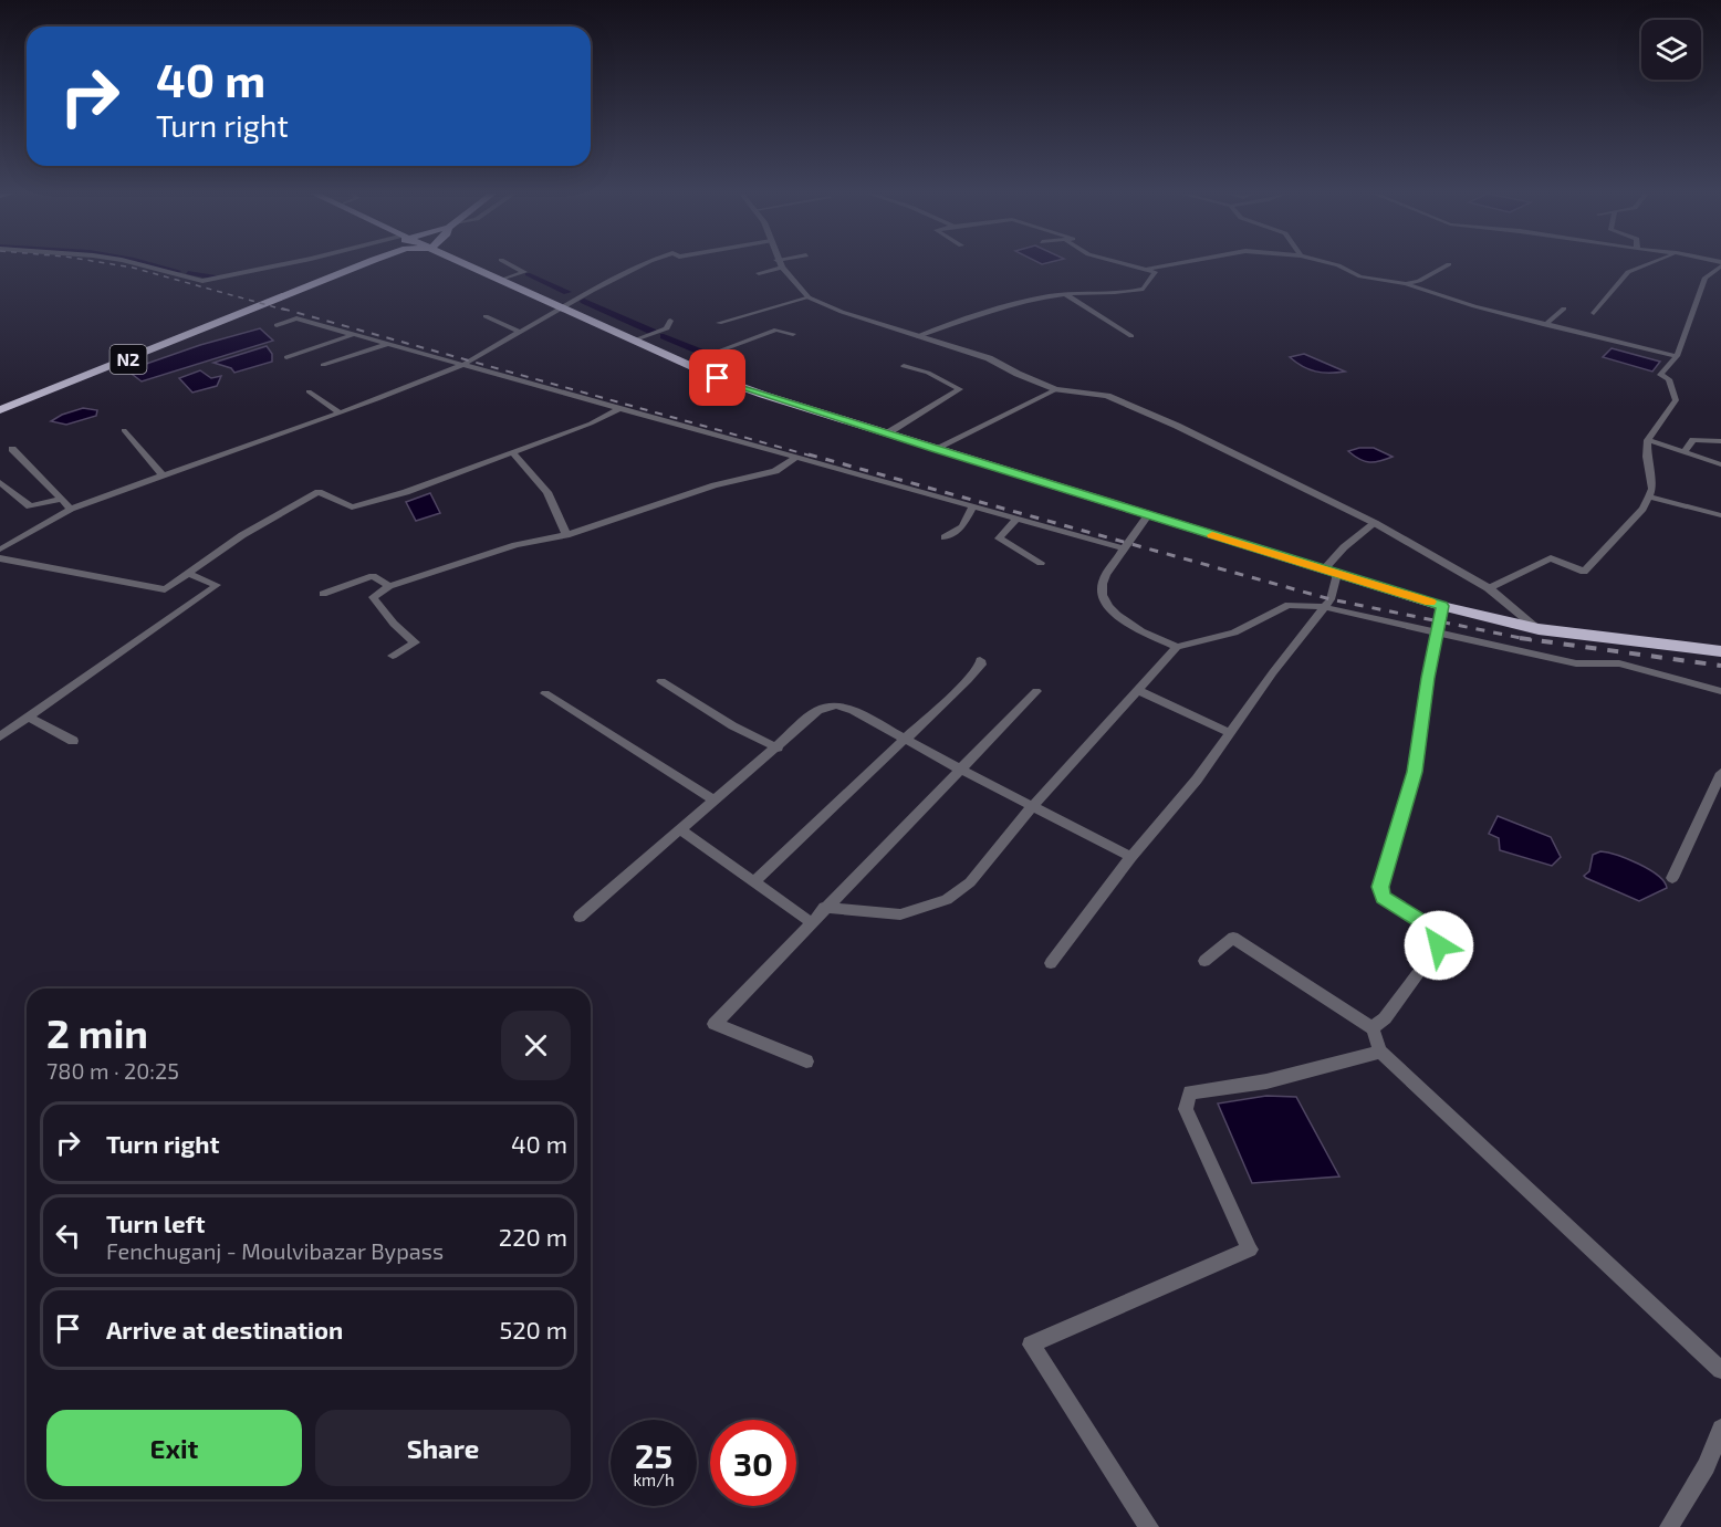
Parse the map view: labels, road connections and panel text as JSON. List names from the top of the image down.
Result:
{
  "streets": {
    "highway": ["N2"]
  },
  "page": {
    "turn": ["40 m", "Turn right"],
    "heading": ["2 min", "780 m · 20:25"],
    "list": [
      {
        "name": "Turn right",
        "value": "40 m"
      },
      {
        "name": "Turn left",
        "note": "Fenchuganj - Moulvibazar Bypass",
        "value": "220 m"
      },
      {
        "name": "Arrive at destination",
        "value": "520 m"
      }
    ],
    "buttons": ["Exit", "Share"],
    "speed": "25 km/h",
    "limit": "30"
  }
}
